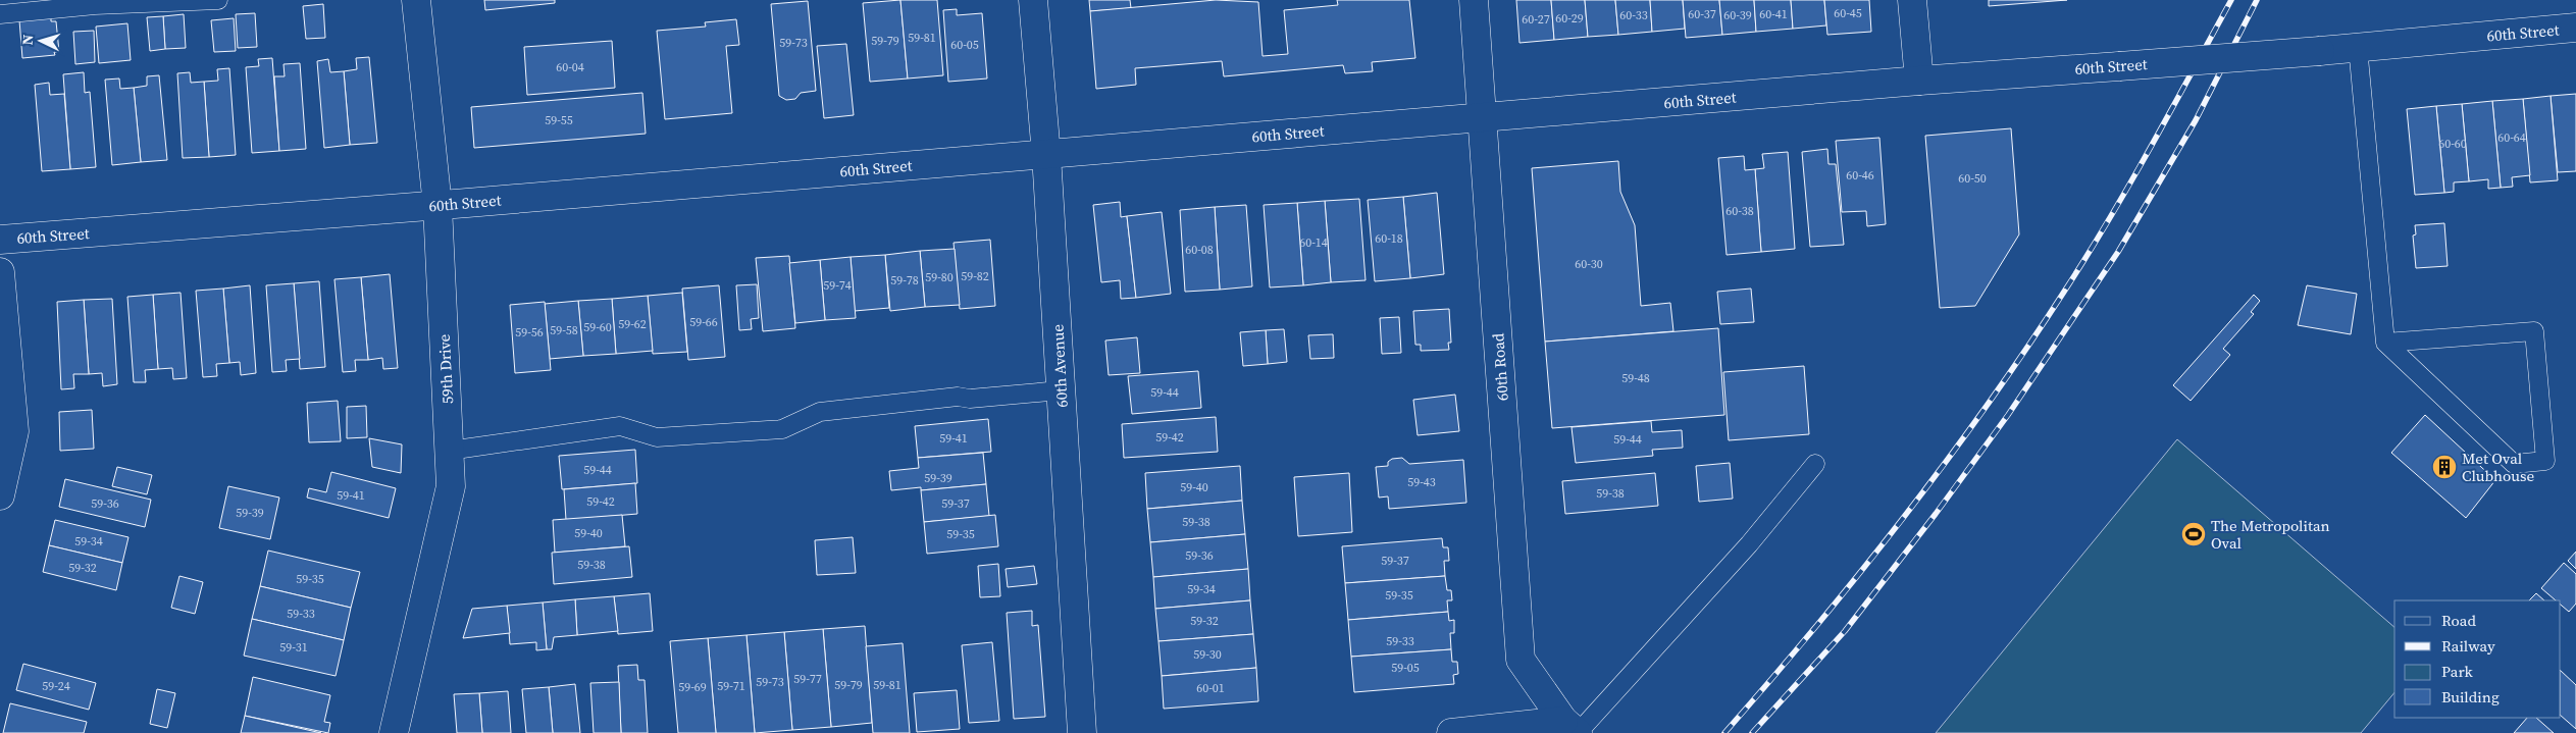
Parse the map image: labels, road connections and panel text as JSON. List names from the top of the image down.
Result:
{
  "streets": {
    "street": [
      "60th Street",
      "60th Avenue",
      "60th Road",
      "59th Drive"
    ]
  },
  "crossings": [
    ["60th Street", "60th Avenue"],
    ["60th Street", "60th Road"],
    ["60th Street", "59th Drive"]
  ],
  "places": {
    "building": ["Met Oval Clubhouse"],
    "sports": ["The Metropolitan Oval"]
  },
  "house_numbers": [
    "60-45",
    "60-37",
    "60-41",
    "60-33",
    "60-39",
    "60-29",
    "60-27",
    "59-81",
    "59-79",
    "59-73",
    "60-05",
    "60-04",
    "59-55",
    "60-64",
    "60-60",
    "60-46",
    "60-50",
    "60-38",
    "60-18",
    "60-14",
    "60-08",
    "60-30",
    "59-82",
    "59-80",
    "59-78",
    "59-74",
    "59-66",
    "59-62",
    "59-60",
    "59-58",
    "59-56",
    "59-48",
    "59-44",
    "59-42",
    "59-41",
    "59-44",
    "59-44",
    "59-39",
    "59-43",
    "59-40",
    "59-38",
    "59-41",
    "59-42",
    "59-36",
    "59-37",
    "59-39",
    "59-38",
    "59-40",
    "59-35",
    "59-34",
    "59-36",
    "59-37",
    "59-38",
    "59-32",
    "59-35",
    "59-34",
    "59-35",
    "59-33",
    "59-32",
    "59-33",
    "59-31",
    "59-30",
    "59-05",
    "59-77",
    "59-73",
    "59-79",
    "59-81",
    "59-24",
    "59-71",
    "59-69",
    "60-01"
  ],
  "legend": [
    "Road",
    "Railway",
    "Park",
    "Building"
  ],
  "north": "left"
}
